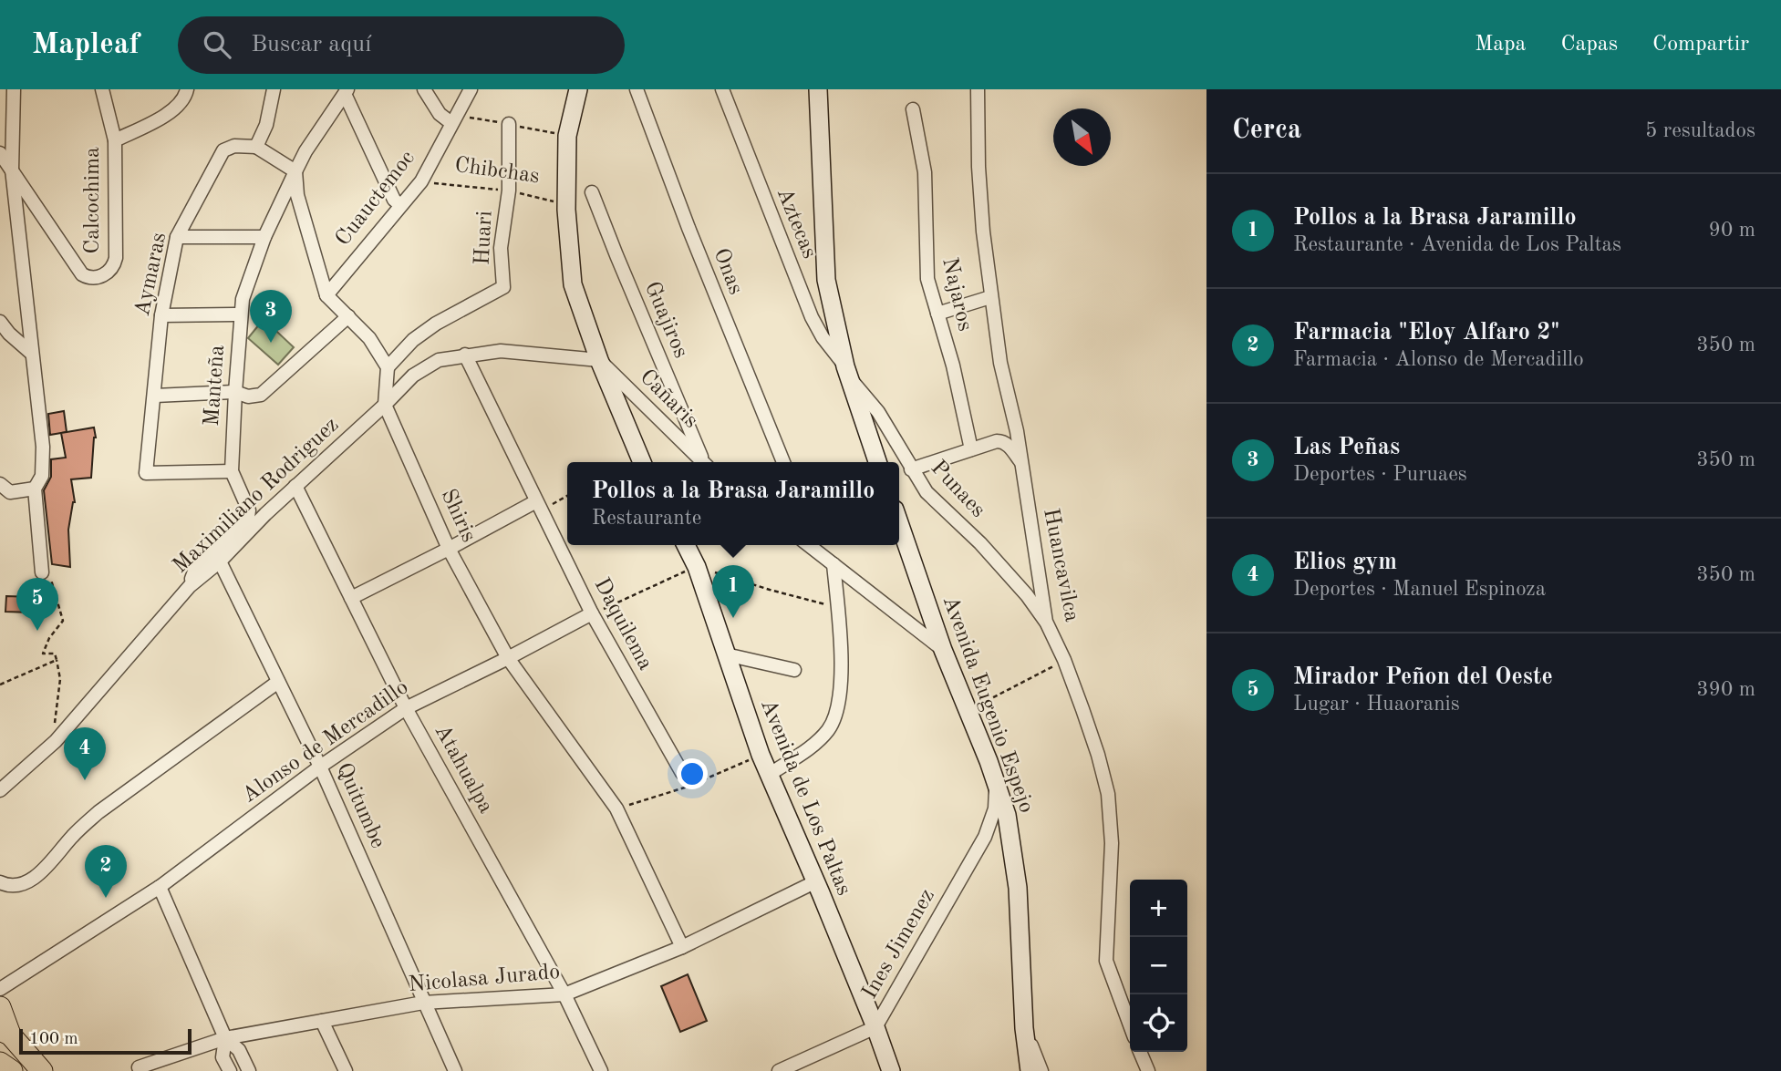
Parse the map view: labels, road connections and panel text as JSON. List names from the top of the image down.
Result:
{
  "streets": {
    "main road": ["Avenida Eugenio Espejo", "Avenida de Los Paltas"],
    "street": [
      "Cuauctemoc",
      "Calcochima",
      "Aztecas",
      "Huari",
      "Onas",
      "Aymaras",
      "Najaros",
      "Guajiros",
      "Manteña",
      "Cañaris",
      "Punaes",
      "Maximiliano Rodriguez",
      "Shiris",
      "Huancavilca",
      "Daquilema",
      "Alonso de Mercadillo",
      "Atahualpa",
      "Quitumbe",
      "Ines Jimenez",
      "Nicolasa Jurado"
    ],
    "path": ["Chibchas"]
  },
  "crossings": [
    ["Chibchas", "Cuauctemoc"],
    ["Chibchas", "Huari"],
    ["Aztecas", "Punaes"],
    ["Huari", "Shiris"],
    ["Aymaras", "Manteña"],
    ["Manteña", "Maximiliano Rodriguez"],
    ["Cañaris", "Maximiliano Rodriguez"],
    ["Punaes", "Huancavilca"],
    ["Maximiliano Rodriguez", "Shiris"],
    ["Maximiliano Rodriguez", "Daquilema"],
    ["Maximiliano Rodriguez", "Atahualpa"],
    ["Maximiliano Rodriguez", "Quitumbe"],
    ["Shiris", "Alonso de Mercadillo"],
    ["Shiris", "Nicolasa Jurado"],
    ["Daquilema", "Alonso de Mercadillo"],
    ["Avenida Eugenio Espejo", "Ines Jimenez"],
    ["Alonso de Mercadillo", "Atahualpa"],
    ["Alonso de Mercadillo", "Quitumbe"],
    ["Atahualpa", "Nicolasa Jurado"],
    ["Avenida de Los Paltas", "Ines Jimenez"],
    ["Avenida de Los Paltas", "Nicolasa Jurado"],
    ["Quitumbe", "Nicolasa Jurado"]
  ],
  "scale_bar": "100 m",
  "north": "bottom right",
  "page": {
    "header": "Mapleaf",
    "search": "Buscar aquí",
    "nav": ["Mapa", "Capas", "Compartir"],
    "heading": ["Cerca", "5 resultados"],
    "list": [
      {
        "mark": "1",
        "name": "Pollos a la Brasa Jaramillo",
        "note": "Restaurante · Avenida de Los Paltas",
        "value": "90 m"
      },
      {
        "mark": "2",
        "name": "Farmacia \"Eloy Alfaro 2\"",
        "note": "Farmacia · Alonso de Mercadillo",
        "value": "350 m"
      },
      {
        "mark": "3",
        "name": "Las Peñas",
        "note": "Deportes · Puruaes",
        "value": "350 m"
      },
      {
        "mark": "4",
        "name": "Elios gym",
        "note": "Deportes · Manuel Espinoza",
        "value": "350 m"
      },
      {
        "mark": "5",
        "name": "Mirador Peñon del Oeste",
        "note": "Lugar · Huaoranis",
        "value": "390 m"
      }
    ],
    "pins": [
      "3",
      "1",
      "5",
      "4",
      "2"
    ],
    "popup": ["Pollos a la Brasa Jaramillo", "Restaurante"],
    "map_buttons": ["+", "−"],
    "scale": "100 m"
  }
}
